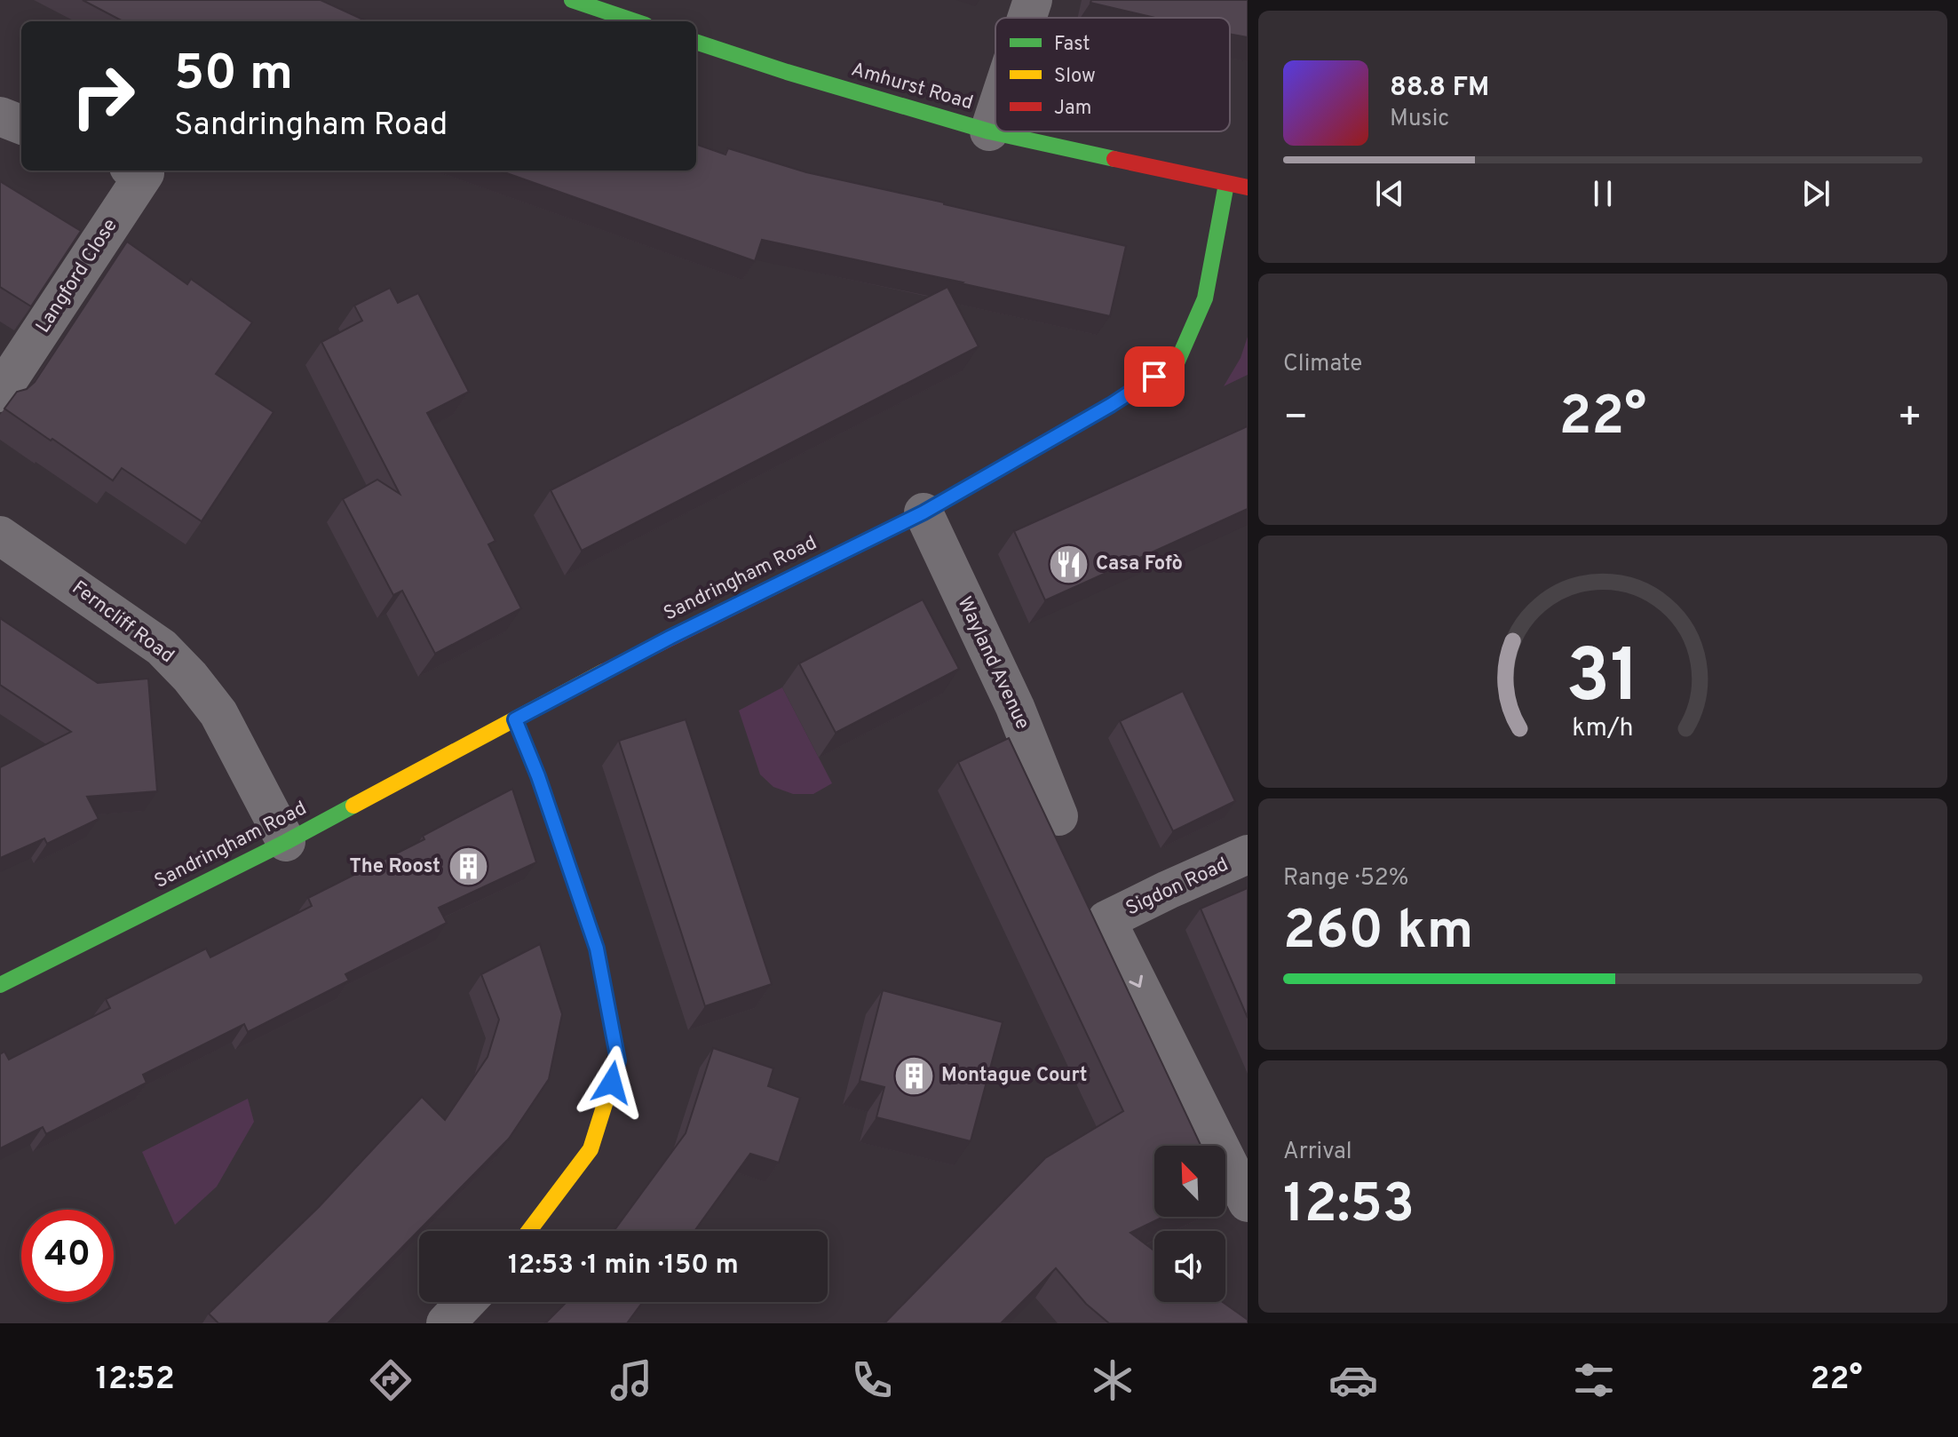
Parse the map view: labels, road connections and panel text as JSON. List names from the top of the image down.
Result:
{
  "streets": {
    "street": [
      "Amhurst Road",
      "Langford Close",
      "Sandringham Road",
      "Ferncliff Road",
      "Wayland Avenue",
      "Sigdon Road"
    ]
  },
  "crossings": [
    ["Amhurst Road", "Sandringham Road"],
    ["Sandringham Road", "Ferncliff Road"],
    ["Sandringham Road", "Wayland Avenue"]
  ],
  "places": {
    "restaurant": ["Casa Fofò"],
    "building": ["The Roost", "Montague Court"]
  },
  "legend": ["Fast", "Slow", "Jam"],
  "north": "top left",
  "page": {
    "turn": ["50 m", "Sandringham Road"],
    "song": ["88.8 FM", "Music"],
    "tile": [
      "Climate",
      ["Range · 52%", "260 km"],
      ["Arrival", "12:53"]
    ],
    "heat": ["−", "22°", "+"],
    "limit": "40",
    "trip": "12:53 · 1 min · 150 m",
    "tabs": ["12:52", "22°"],
    "gauge": ["31", "km/h"]
  }
}
